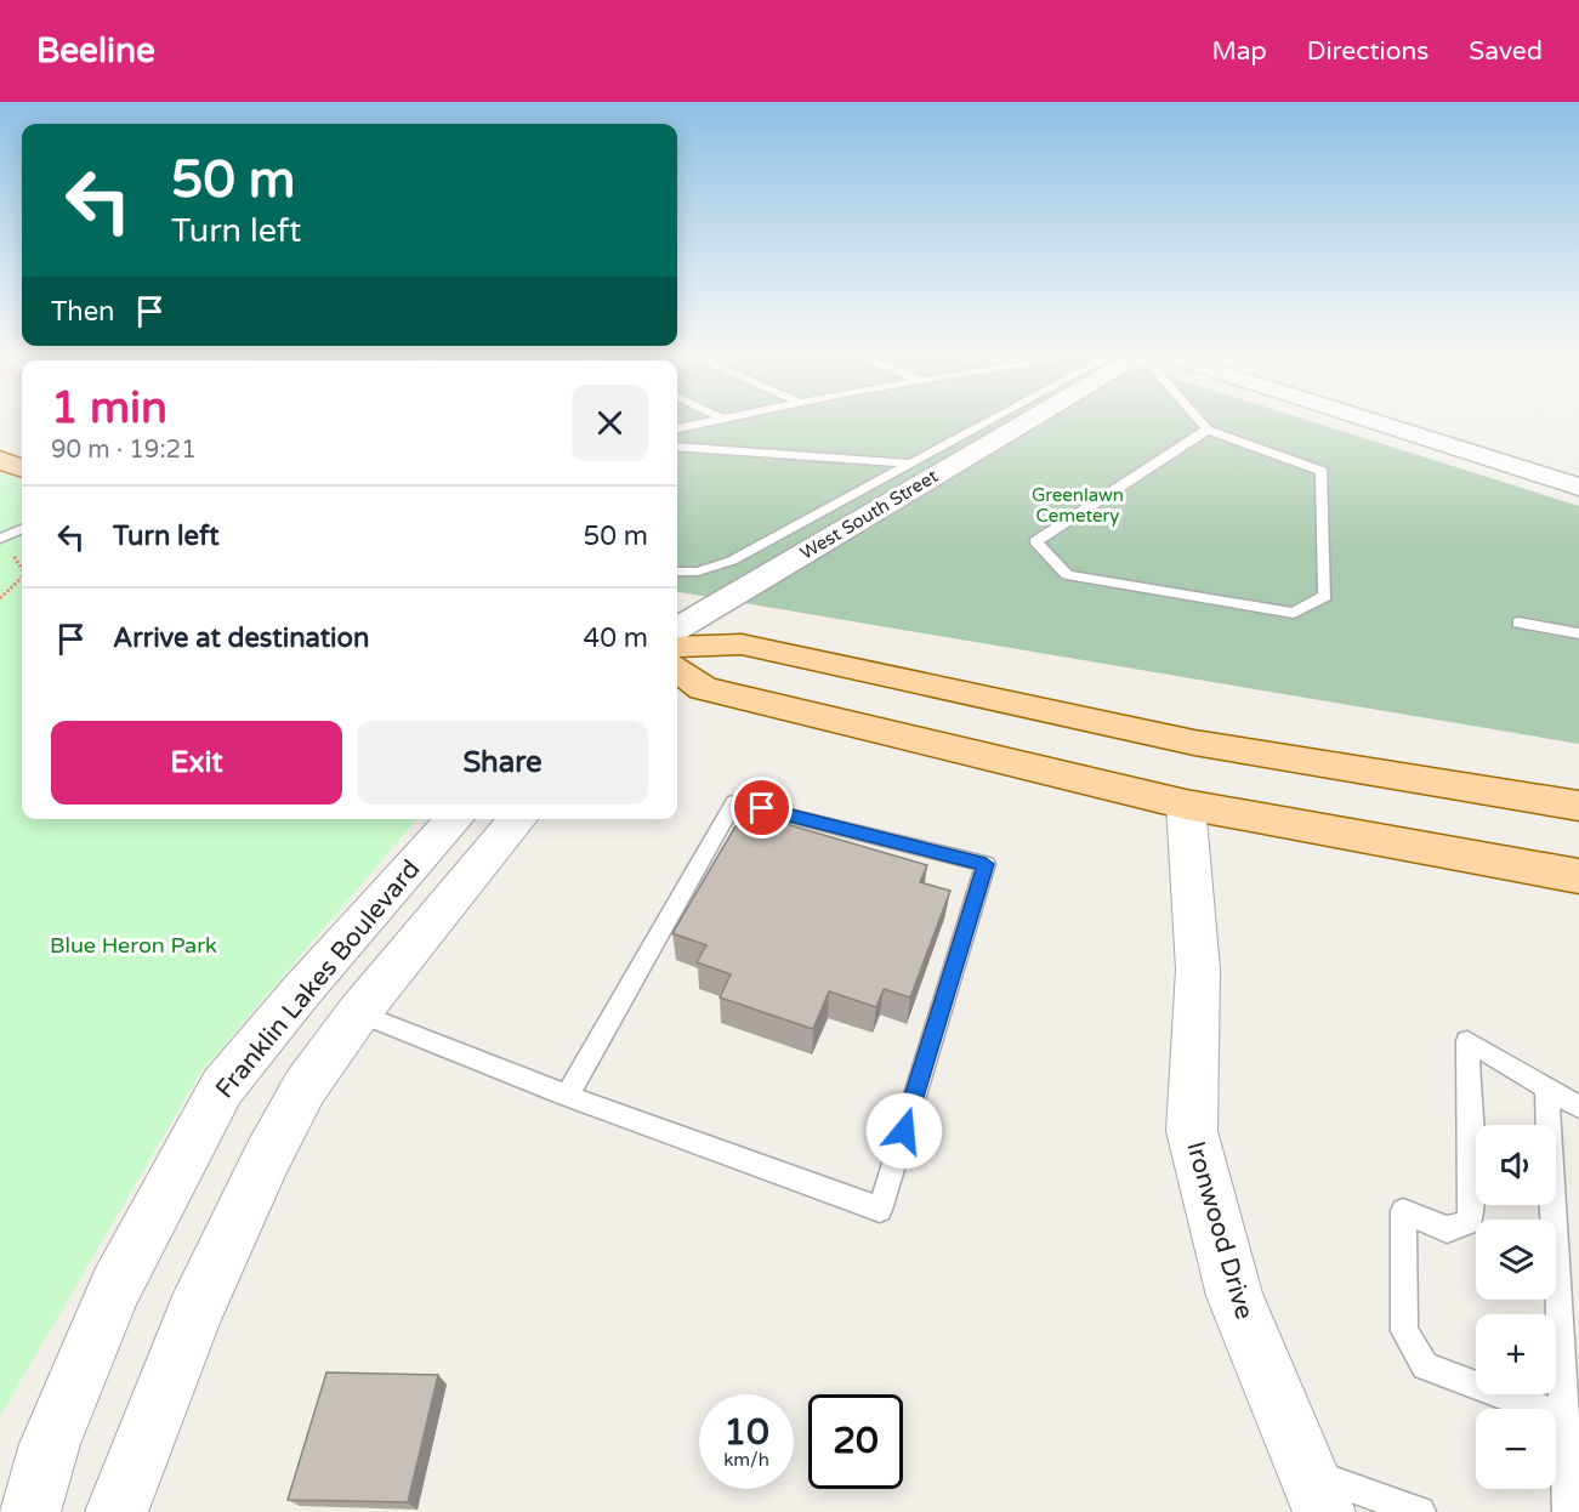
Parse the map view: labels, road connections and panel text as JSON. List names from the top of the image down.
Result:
{
  "streets": {
    "street": ["West South Street", "Franklin Lakes Boulevard", "Ironwood Drive"]
  },
  "parks": ["Greenlawn Cemetery", "Blue Heron Park"],
  "page": {
    "header": "Beeline",
    "nav": ["Map", "Directions", "Saved"],
    "turn": ["50 m", "Turn left"],
    "then": "Then",
    "heading": ["1 min", "90 m · 19:21"],
    "list": [
      {
        "name": "Turn left",
        "value": "50 m"
      },
      {
        "name": "Arrive at destination",
        "value": "40 m"
      }
    ],
    "buttons": ["Exit", "Share"],
    "map_buttons": ["+", "−"],
    "speed": "10 km/h",
    "limit": "20"
  }
}
